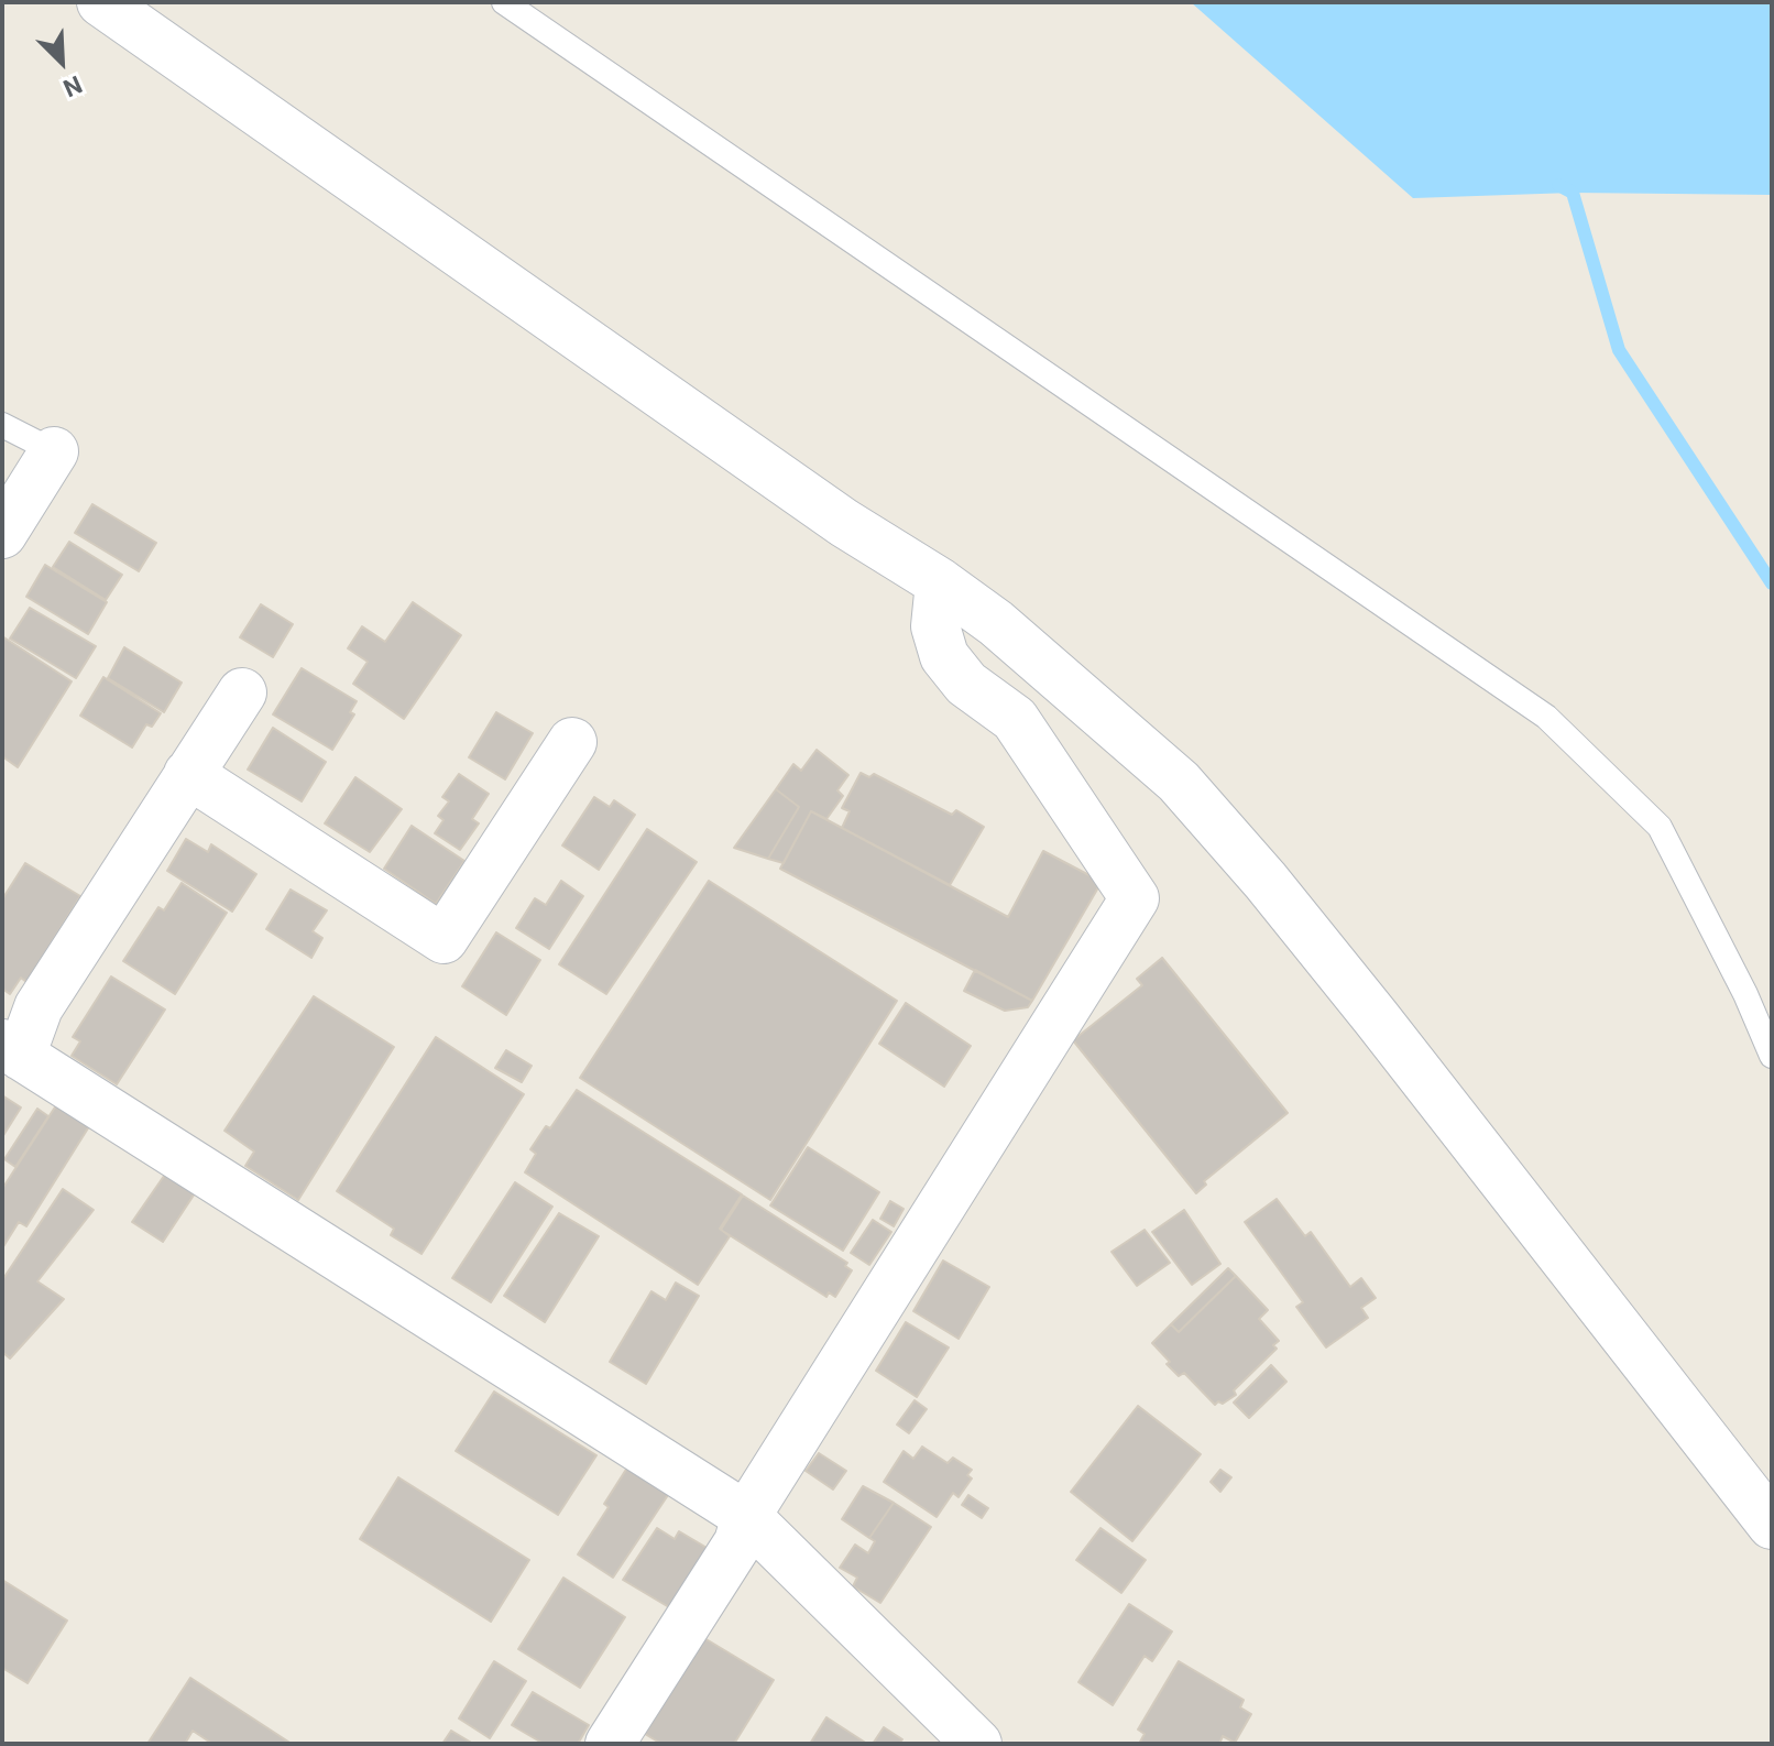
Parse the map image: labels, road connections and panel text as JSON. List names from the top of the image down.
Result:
{
  "north": "bottom right"
}
